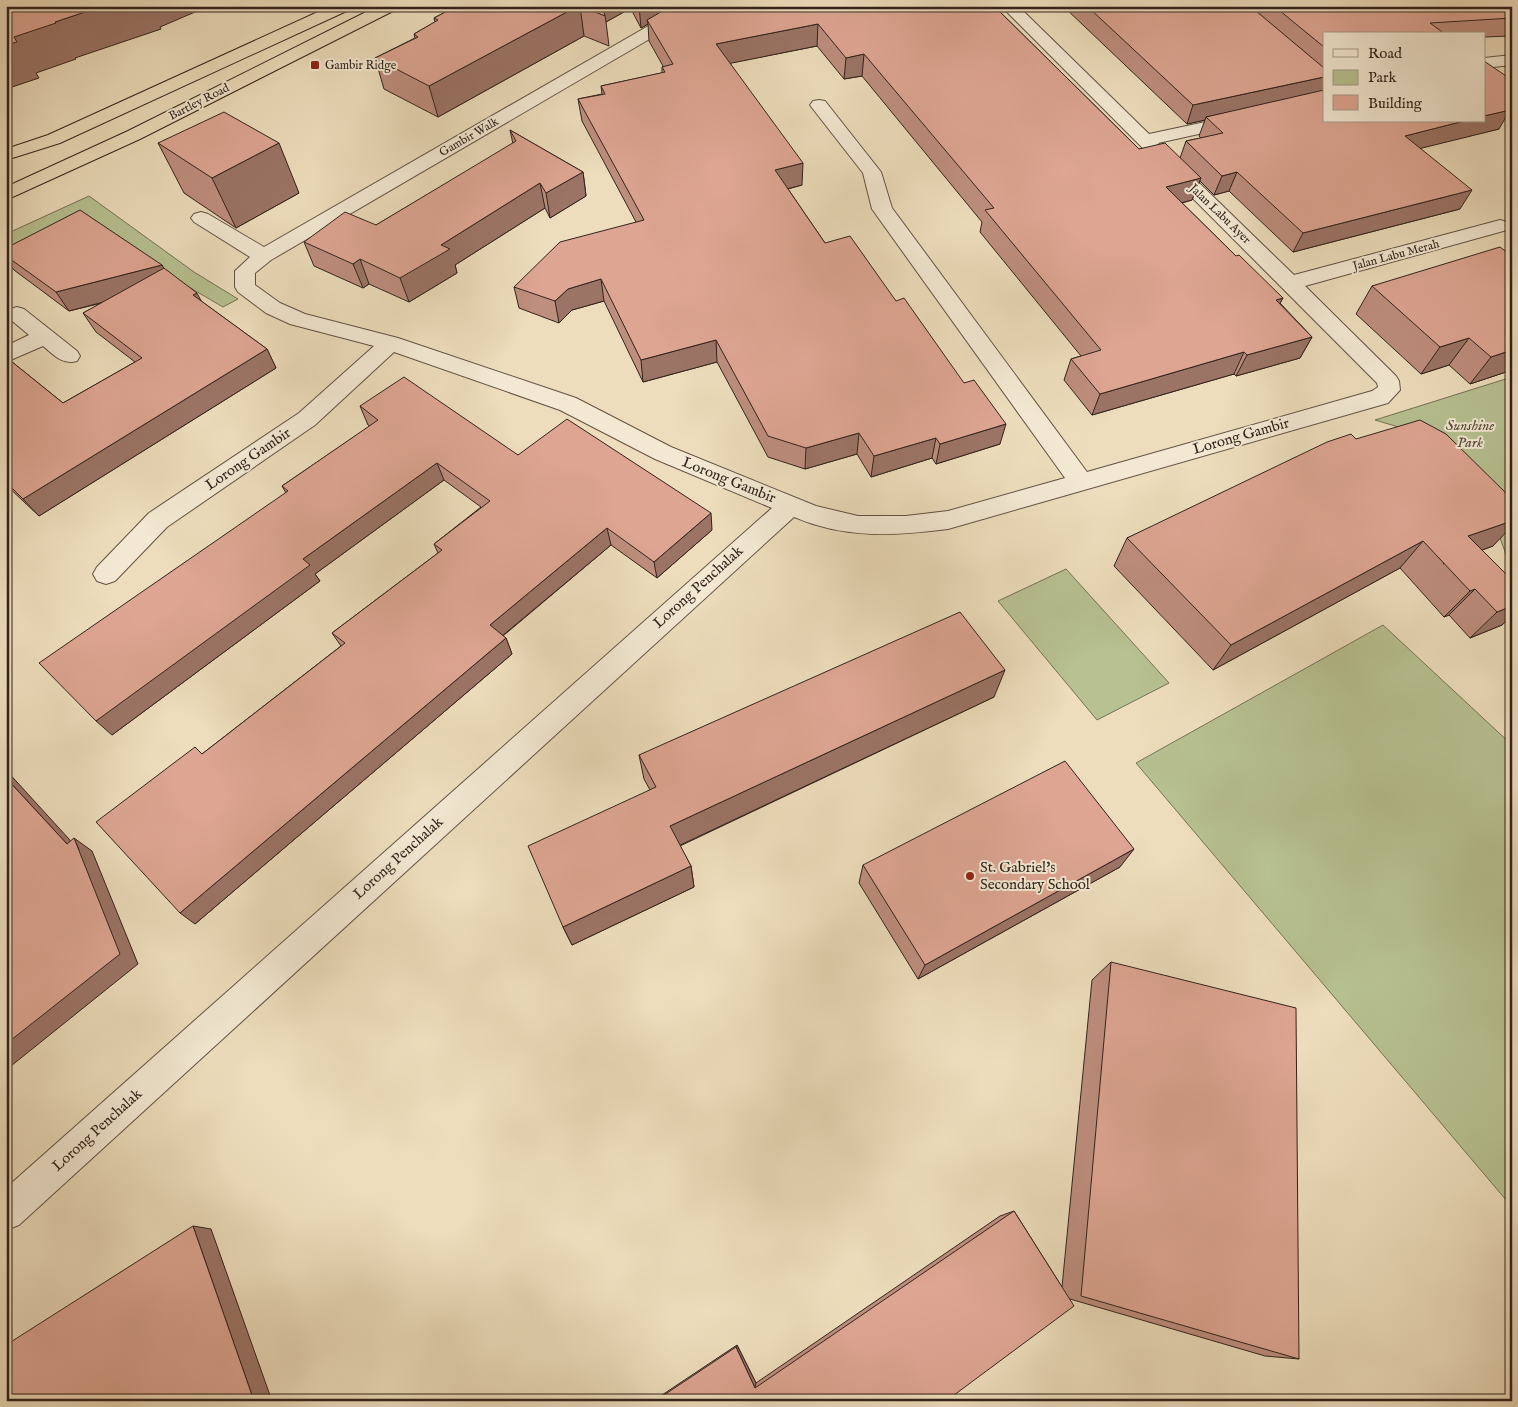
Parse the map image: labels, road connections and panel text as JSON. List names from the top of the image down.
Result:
{
  "streets": {
    "highway": ["Bartley Road"],
    "street": [
      "Gambir Walk",
      "Jalan Labu Ayer",
      "Jalan Labu Merah",
      "Lorong Gambir",
      "Lorong Penchalak"
    ]
  },
  "crossings": [
    ["Gambir Walk", "Lorong Gambir"],
    ["Jalan Labu Ayer", "Jalan Labu Merah"],
    ["Jalan Labu Ayer", "Lorong Gambir"],
    ["Lorong Gambir", "Lorong Penchalak"]
  ],
  "parks": ["Sunshine Park"],
  "places": {
    "transit": ["Gambir Ridge"],
    "other": ["St. Gabriel's Secondary School"]
  },
  "legend": ["Road", "Park", "Building"]
}
